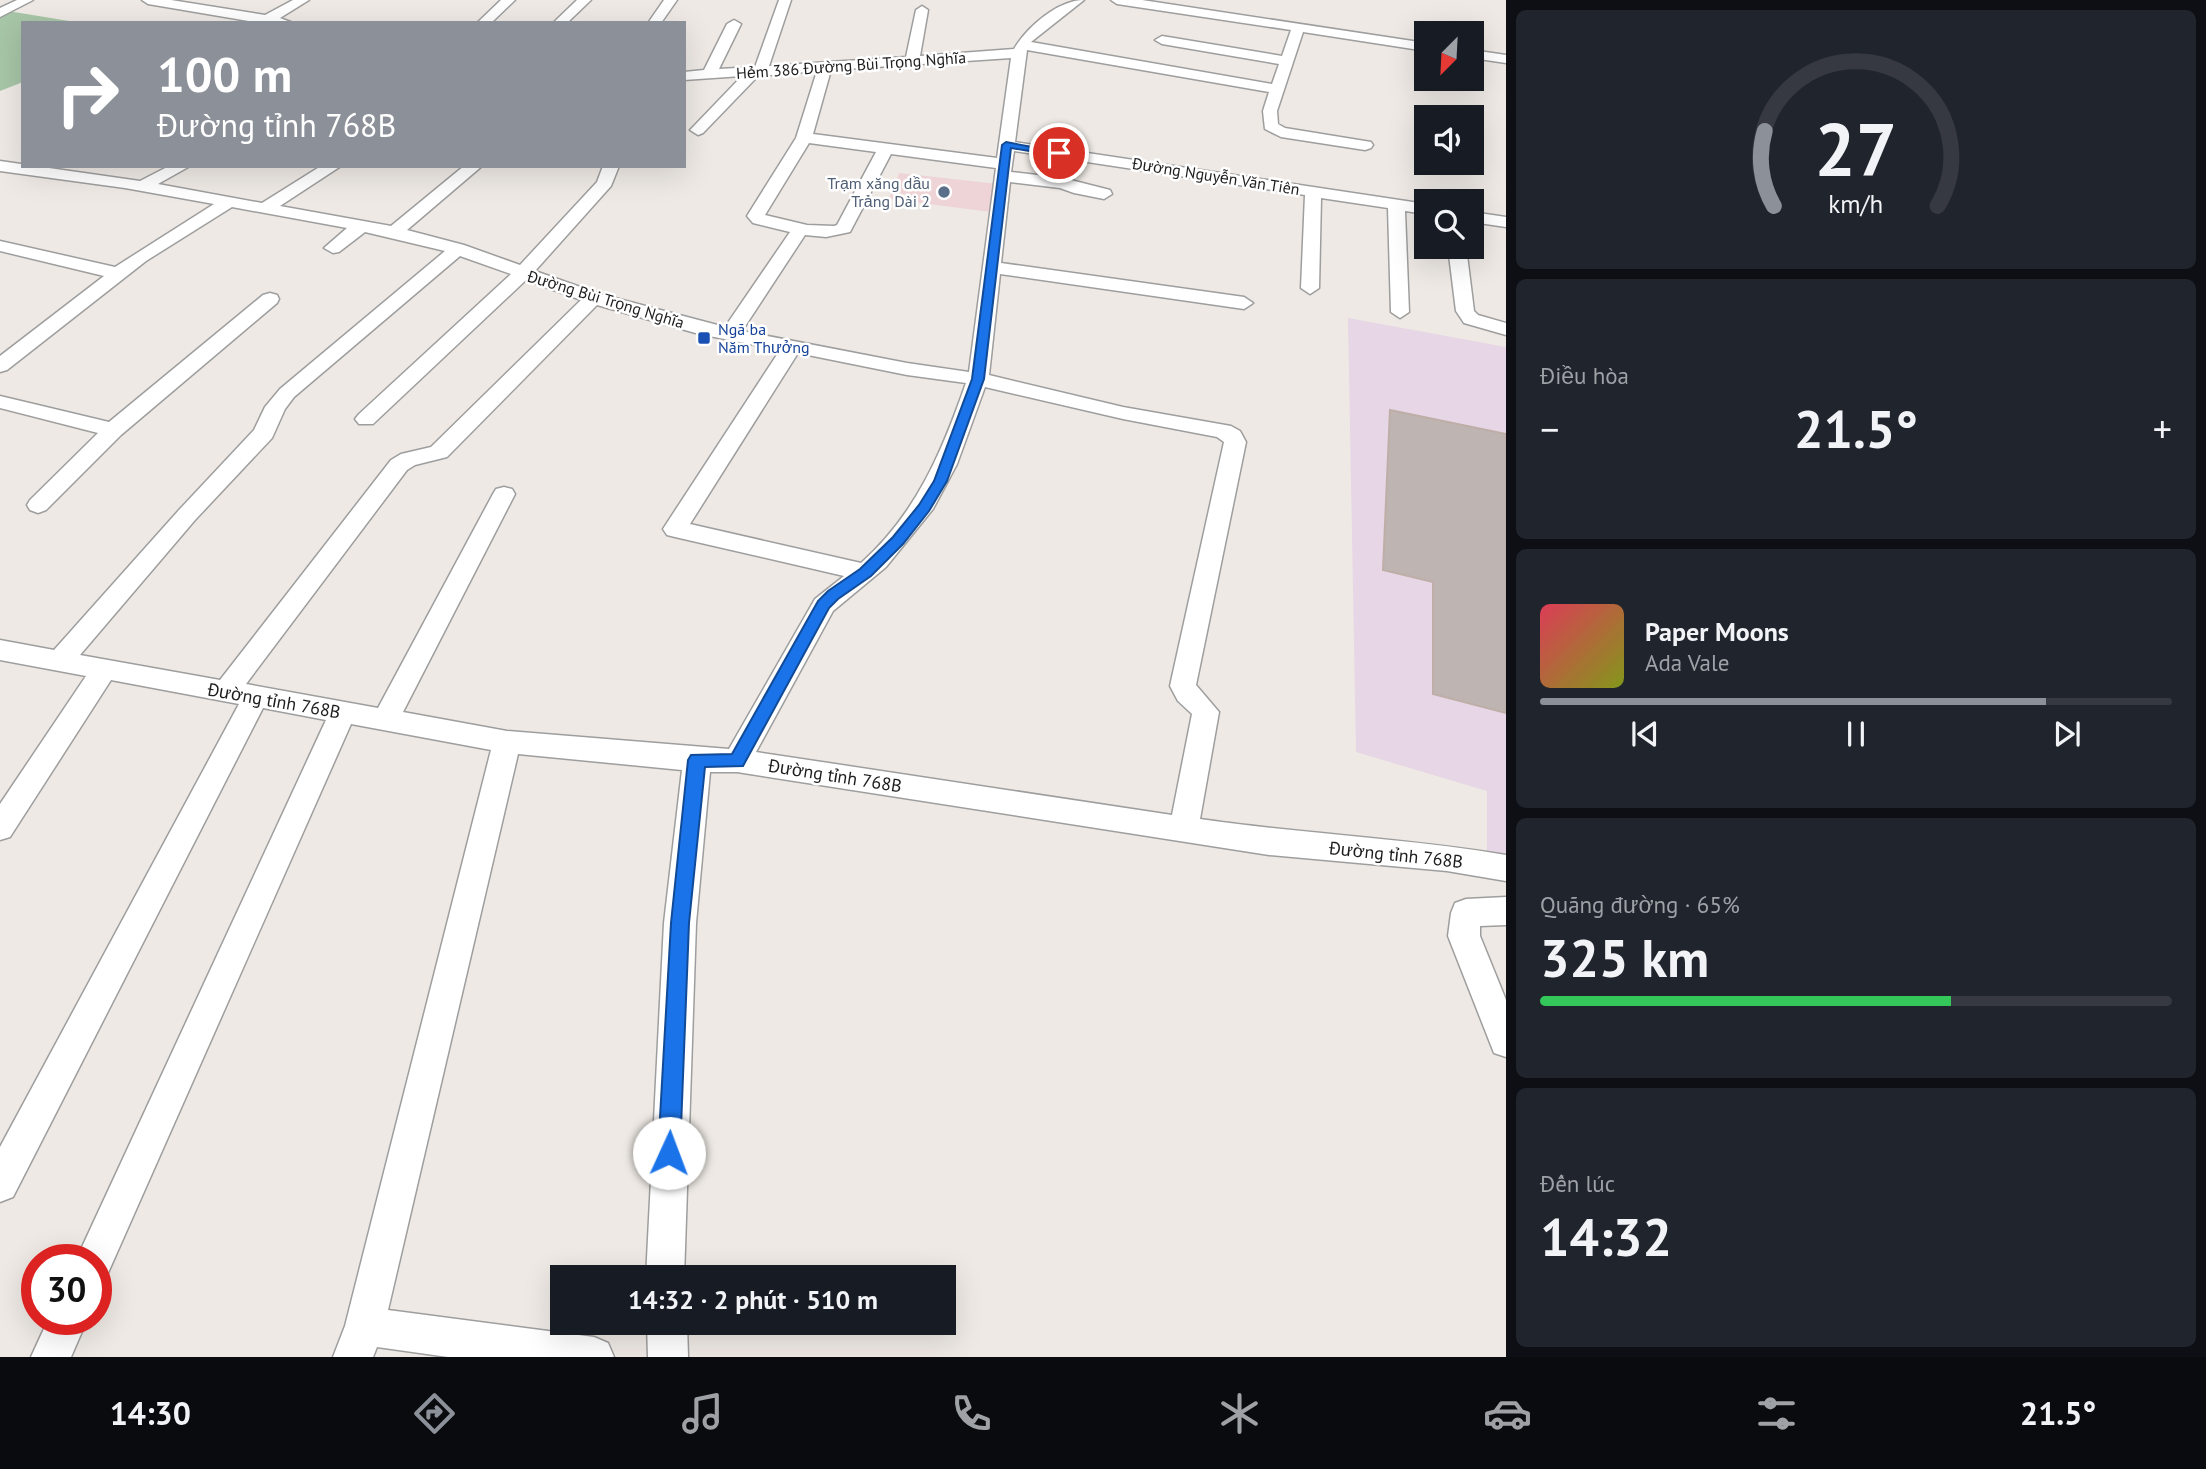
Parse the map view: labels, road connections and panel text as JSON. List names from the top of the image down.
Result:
{
  "streets": {
    "street": [
      "Hẻm 386 Đường Bùi Trọng Nghĩa",
      "Đường Nguyễn Văn Tiên",
      "Đường Bùi Trọng Nghĩa",
      "Đường tỉnh 768B"
    ]
  },
  "crossings": [
    ["Đường Bùi Trọng Nghĩa", "Đường tỉnh 768B"]
  ],
  "places": {
    "other": ["Trạm xăng dầu Trảng Dài 2"],
    "transit": ["Ngã ba Năm Thưởng"]
  },
  "north": "bottom left",
  "page": {
    "turn": ["100 m", "Đường tỉnh 768B"],
    "tile": [
      "Điều hòa",
      ["Quãng đường · 65%", "325 km"],
      ["Đến lúc", "14:32"]
    ],
    "heat": ["−", "21.5°", "+"],
    "song": ["Paper Moons", "Ada Vale"],
    "limit": "30",
    "trip": "14:32 · 2 phút · 510 m",
    "tabs": ["14:30", "21.5°"],
    "gauge": ["27", "km/h"]
  }
}
